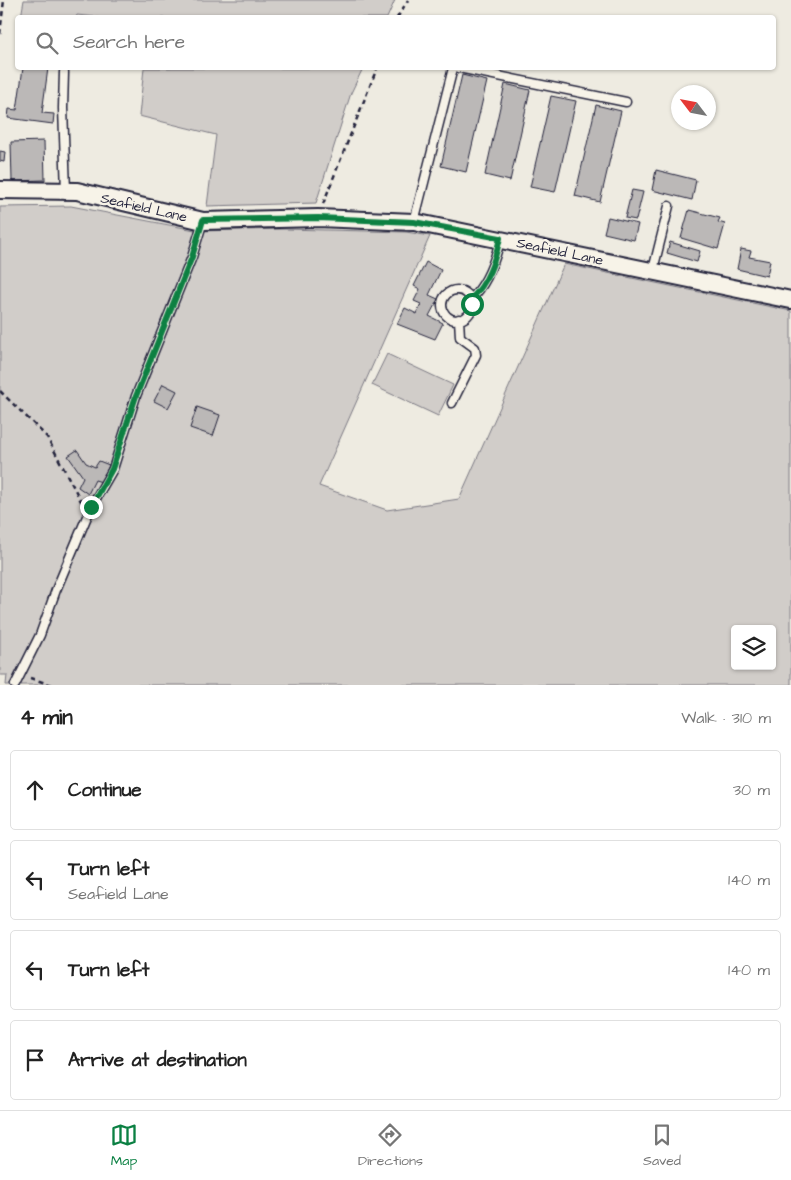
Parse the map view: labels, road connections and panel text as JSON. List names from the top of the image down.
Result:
{
  "streets": {
    "street": ["Seafield Lane"]
  },
  "north": "top left",
  "page": {
    "search": "Search here",
    "heading": ["4 min", "Walk · 310 m"],
    "list": [
      ["Continue", "30 m"],
      ["Turn left", "Seafield Lane", "140 m"],
      ["Turn left", "140 m"],
      "Arrive at destination"
    ],
    "nav": ["Map", "Directions", "Saved"]
  }
}
